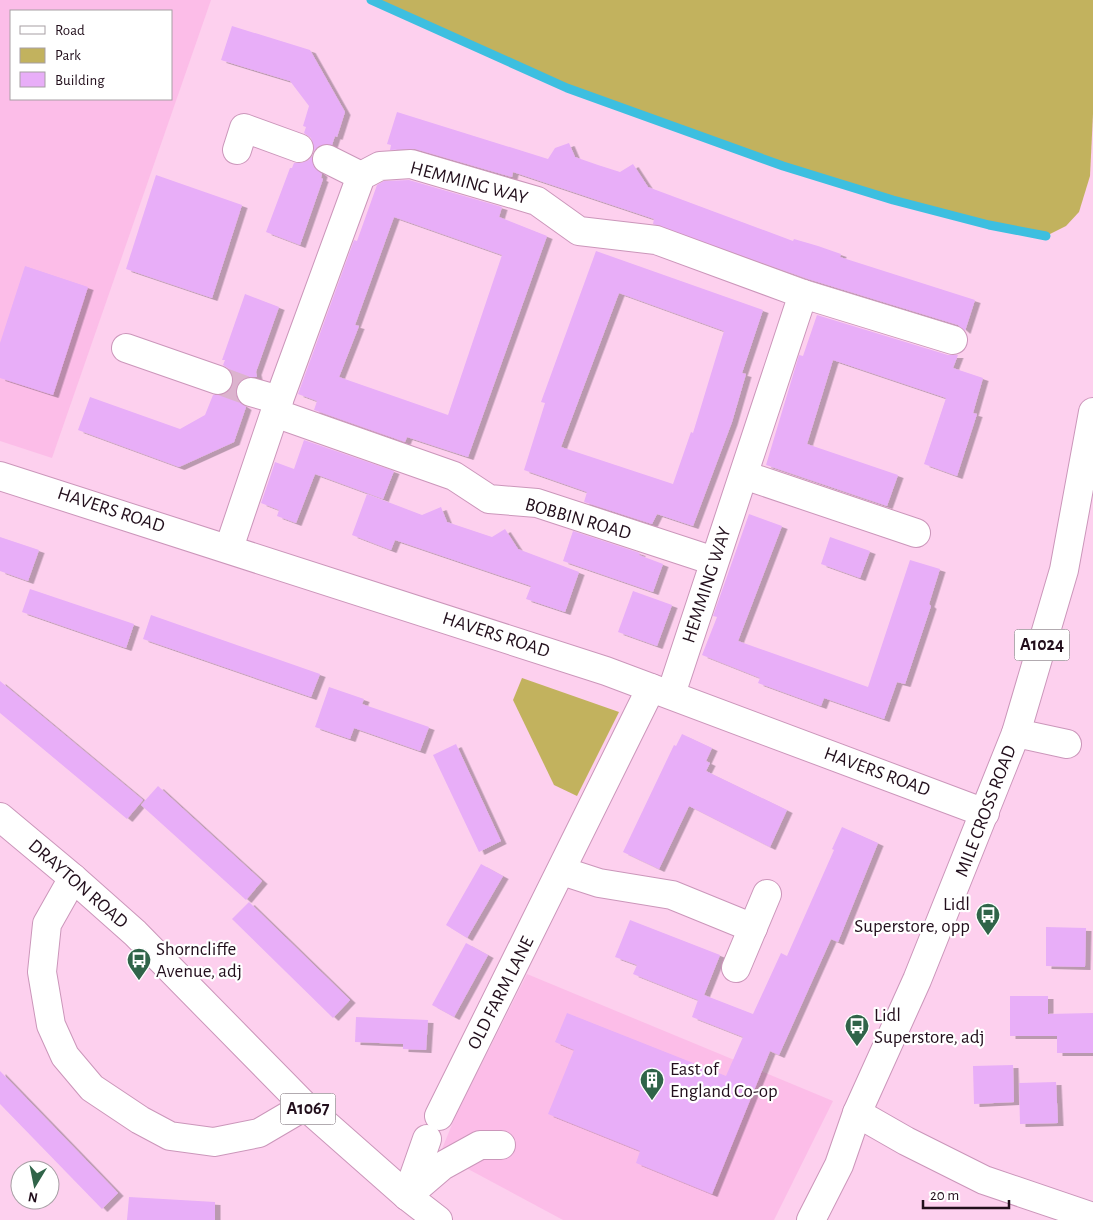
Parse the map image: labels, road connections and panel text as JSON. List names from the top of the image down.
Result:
{
  "streets": {
    "street": [
      "HEMMING WAY",
      "HAVERS ROAD",
      "BOBBIN ROAD",
      "A1024",
      "MILE CROSS ROAD",
      "DRAYTON ROAD",
      "OLD FARM LANE",
      "A1067"
    ]
  },
  "crossings": [
    ["HEMMING WAY", "HAVERS ROAD"],
    ["HEMMING WAY", "BOBBIN ROAD"],
    ["HEMMING WAY", "OLD FARM LANE"],
    ["HAVERS ROAD", "MILE CROSS ROAD"],
    ["HAVERS ROAD", "OLD FARM LANE"],
    ["DRAYTON ROAD", "OLD FARM LANE"]
  ],
  "places": {
    "bus stop": ["Lidl Superstore, opp", "Shorncliffe Avenue, adj", "Lidl Superstore, adj"],
    "building": ["East of England Co-op"]
  },
  "legend": ["Road", "Park", "Building"],
  "scale_bar": "20 m",
  "north": "bottom"
}
